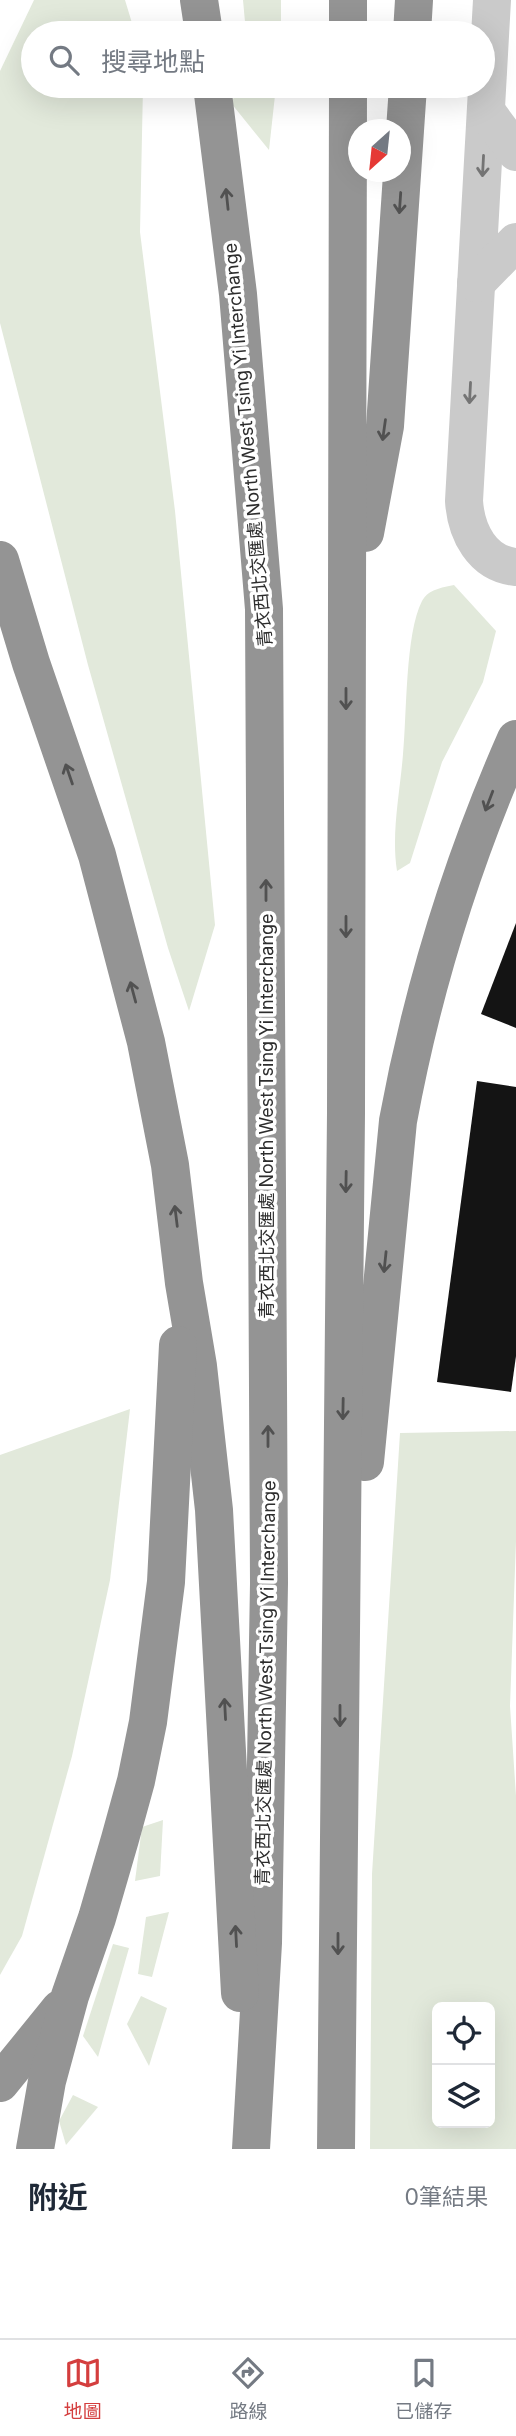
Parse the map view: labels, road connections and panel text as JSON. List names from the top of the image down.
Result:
{
  "streets": {
    "highway": ["青衣西北交匯處 North West Tsing Yi Interchange"]
  },
  "north": "bottom left",
  "page": {
    "search": "搜尋地點",
    "heading": ["附近", "0筆結果"],
    "nav": ["地圖", "路線", "已儲存"]
  }
}
